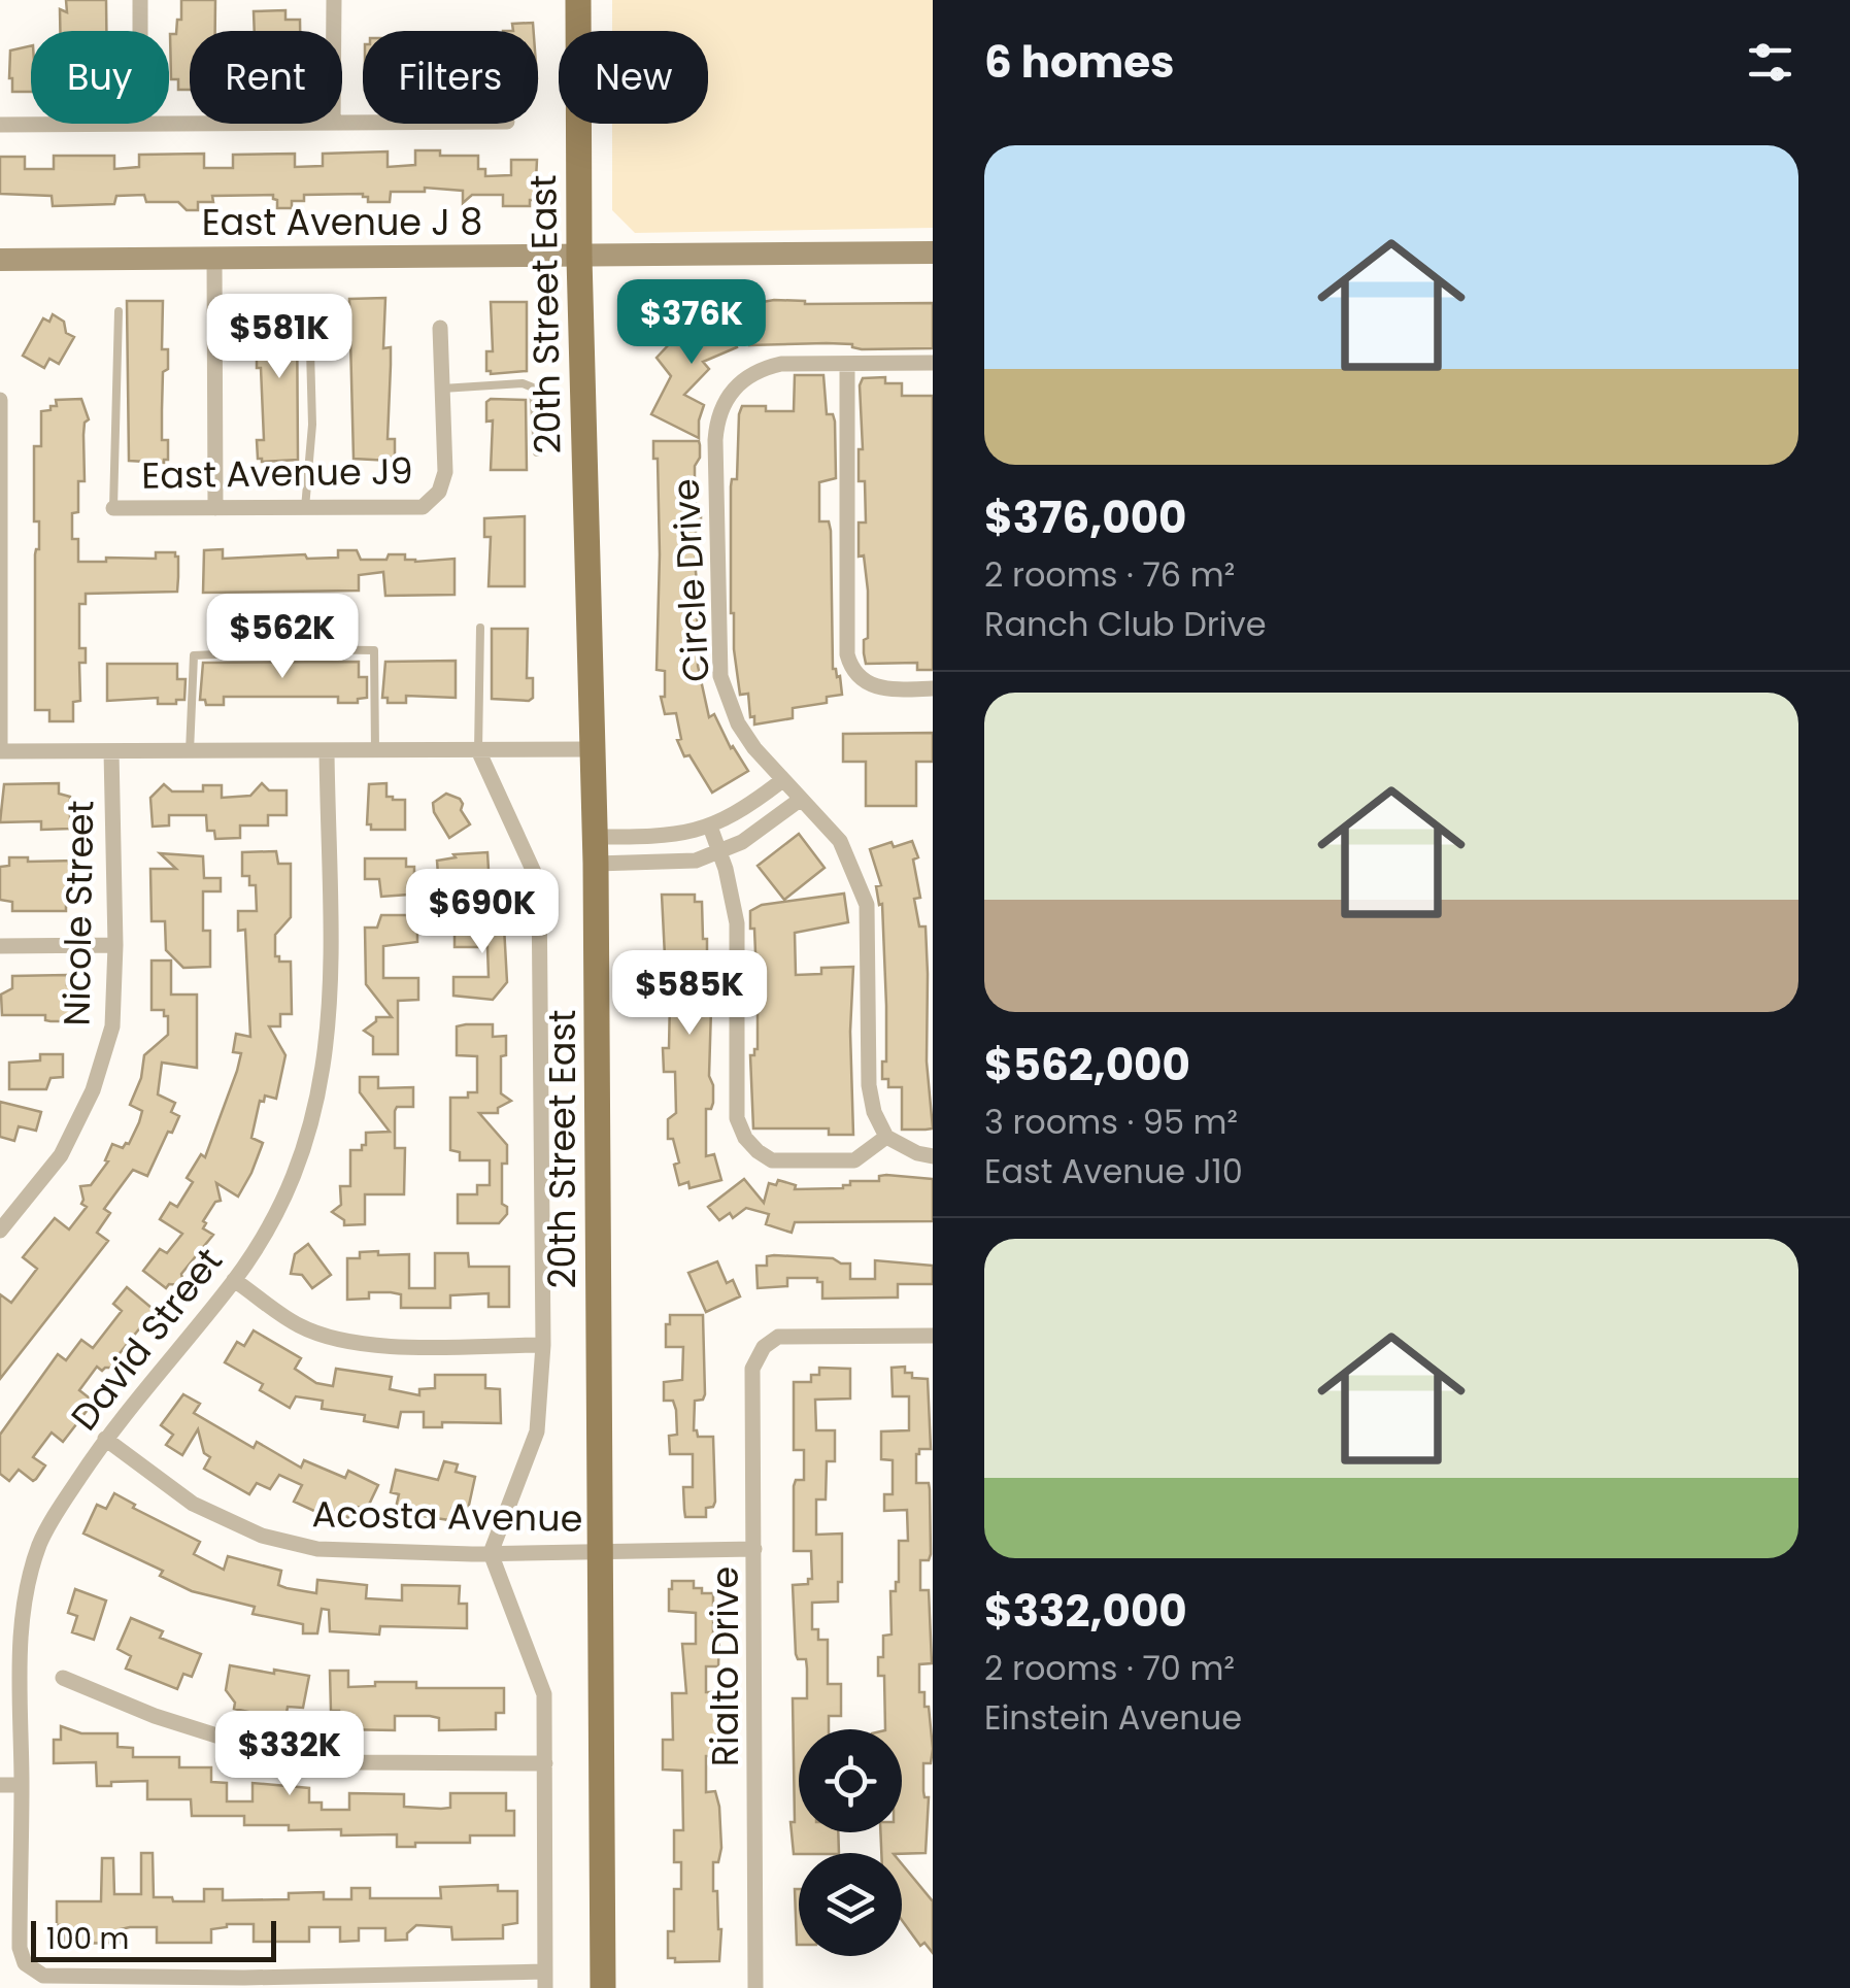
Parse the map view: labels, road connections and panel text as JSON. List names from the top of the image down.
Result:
{
  "streets": {
    "main road": ["20th Street East"],
    "street": [
      "East Avenue J 8",
      "East Avenue J9",
      "Circle Drive",
      "Nicole Street",
      "David Street",
      "Acosta Avenue",
      "Rialto Drive"
    ]
  },
  "crossings": [
    ["East Avenue J 8", "20th Street East"],
    ["20th Street East", "Acosta Avenue"],
    ["David Street", "Acosta Avenue"],
    ["Acosta Avenue", "Rialto Drive"]
  ],
  "scale_bar": "100 m",
  "page": {
    "heading": "6 homes",
    "chip": [
      "Buy",
      "Rent",
      "Filters",
      "New"
    ],
    "list": [
      {
        "name": "$376,000",
        "note": "2 rooms · 76 m² · Ranch Club Drive"
      },
      {
        "name": "$562,000",
        "note": "3 rooms · 95 m² · East Avenue J10"
      },
      {
        "name": "$332,000",
        "note": "2 rooms · 70 m² · Einstein Avenue"
      }
    ],
    "price": [
      "$376K",
      "$581K",
      "$562K",
      "$690K",
      "$585K",
      "$332K"
    ],
    "scale": "100 m"
  }
}
